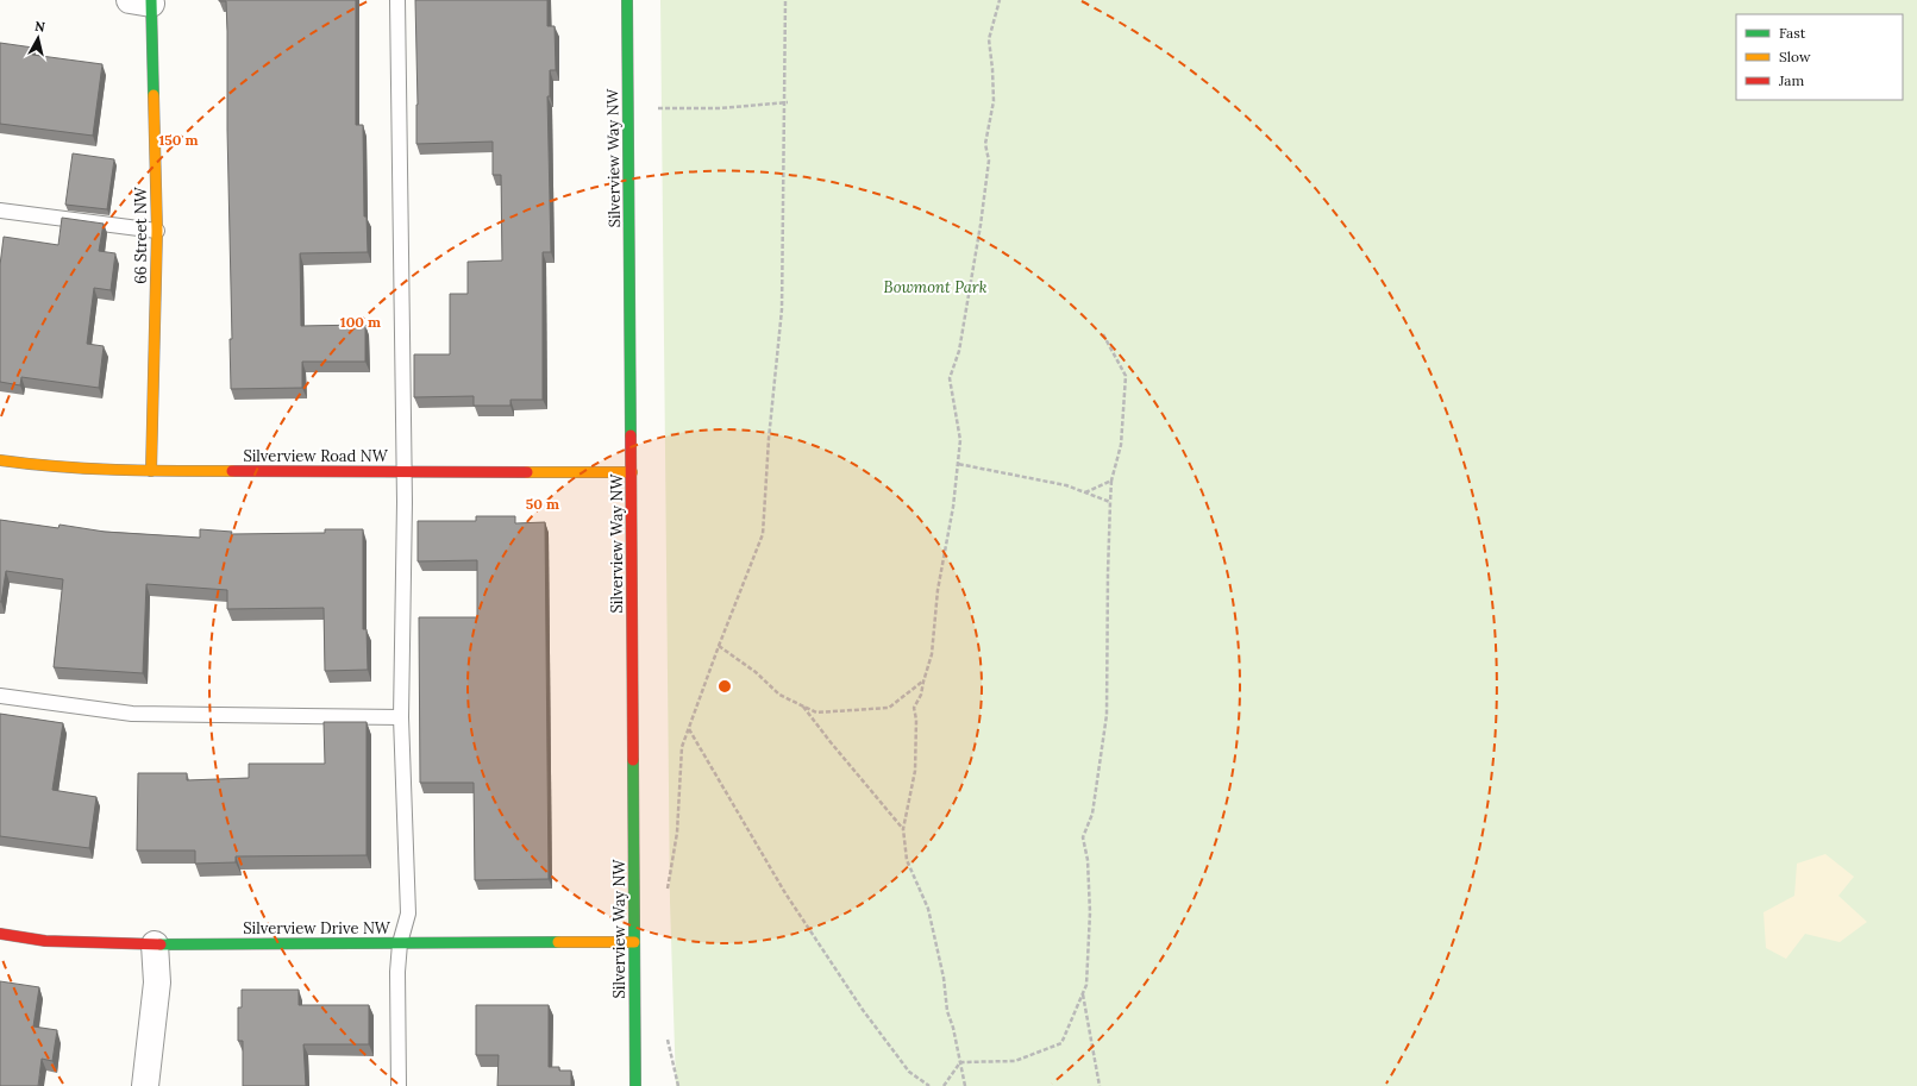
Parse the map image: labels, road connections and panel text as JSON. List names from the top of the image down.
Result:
{
  "streets": {
    "street": [
      "Silverview Way NW",
      "66 Street NW",
      "Silverview Road NW",
      "Silverview Drive NW"
    ]
  },
  "crossings": [
    ["Silverview Way NW", "Silverview Road NW"],
    ["Silverview Way NW", "Silverview Drive NW"],
    ["66 Street NW", "Silverview Road NW"]
  ],
  "parks": ["Bowmont Park"],
  "legend": ["Fast", "Slow", "Jam"],
  "north": "top",
  "rings": ["150 m", "100 m", "50 m"]
}
